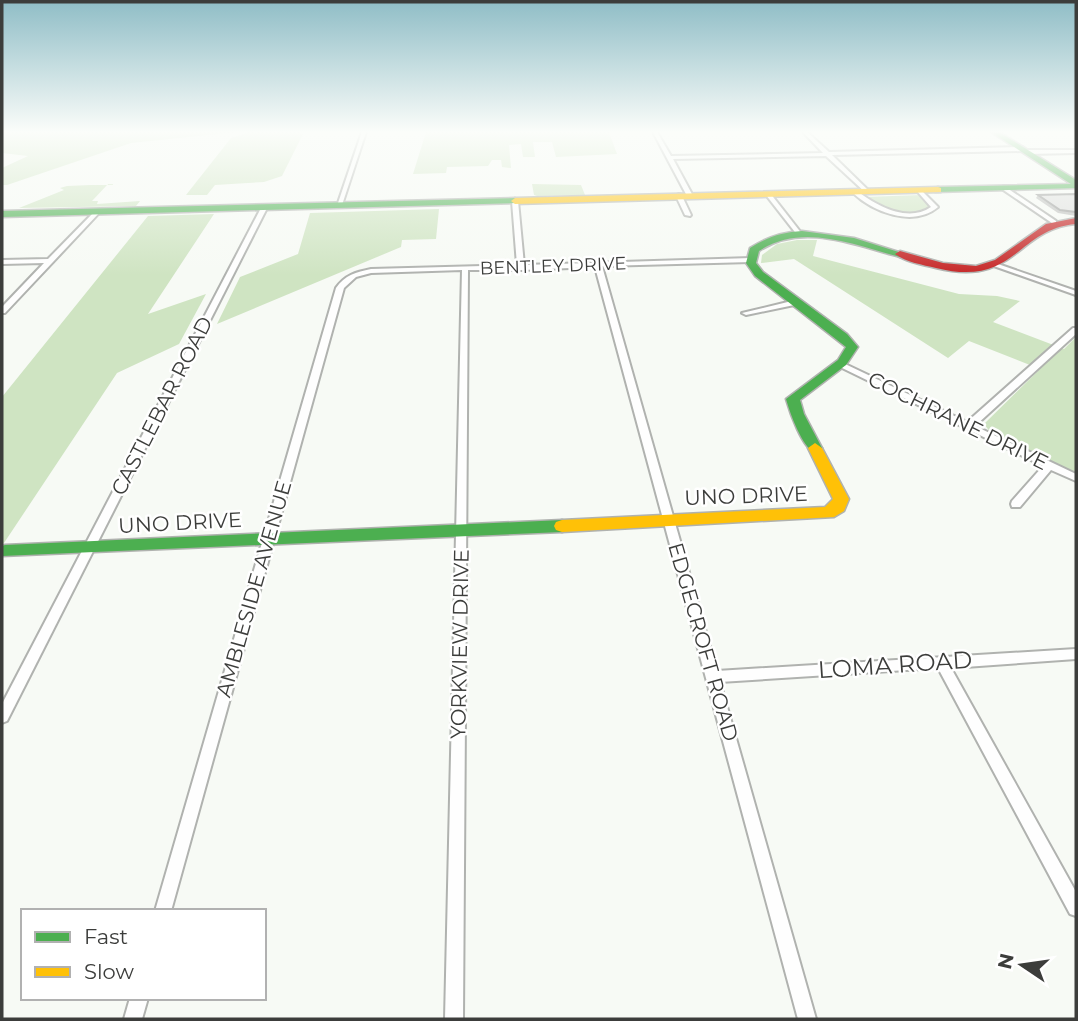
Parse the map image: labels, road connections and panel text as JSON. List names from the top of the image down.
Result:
{
  "streets": {
    "main road": ["UNO DRIVE"],
    "street": [
      "BENTLEY DRIVE",
      "CASTLEBAR ROAD",
      "COCHRANE DRIVE",
      "AMBLESIDE AVENUE",
      "EDGECROFT ROAD",
      "YORKVIEW DRIVE",
      "LOMA ROAD"
    ]
  },
  "crossings": [
    ["BENTLEY DRIVE", "AMBLESIDE AVENUE"],
    ["BENTLEY DRIVE", "EDGECROFT ROAD"],
    ["BENTLEY DRIVE", "YORKVIEW DRIVE"],
    ["CASTLEBAR ROAD", "UNO DRIVE"],
    ["COCHRANE DRIVE", "UNO DRIVE"],
    ["UNO DRIVE", "AMBLESIDE AVENUE"],
    ["UNO DRIVE", "EDGECROFT ROAD"],
    ["UNO DRIVE", "YORKVIEW DRIVE"],
    ["EDGECROFT ROAD", "LOMA ROAD"]
  ],
  "legend": ["Fast", "Slow"],
  "north": "left"
}
